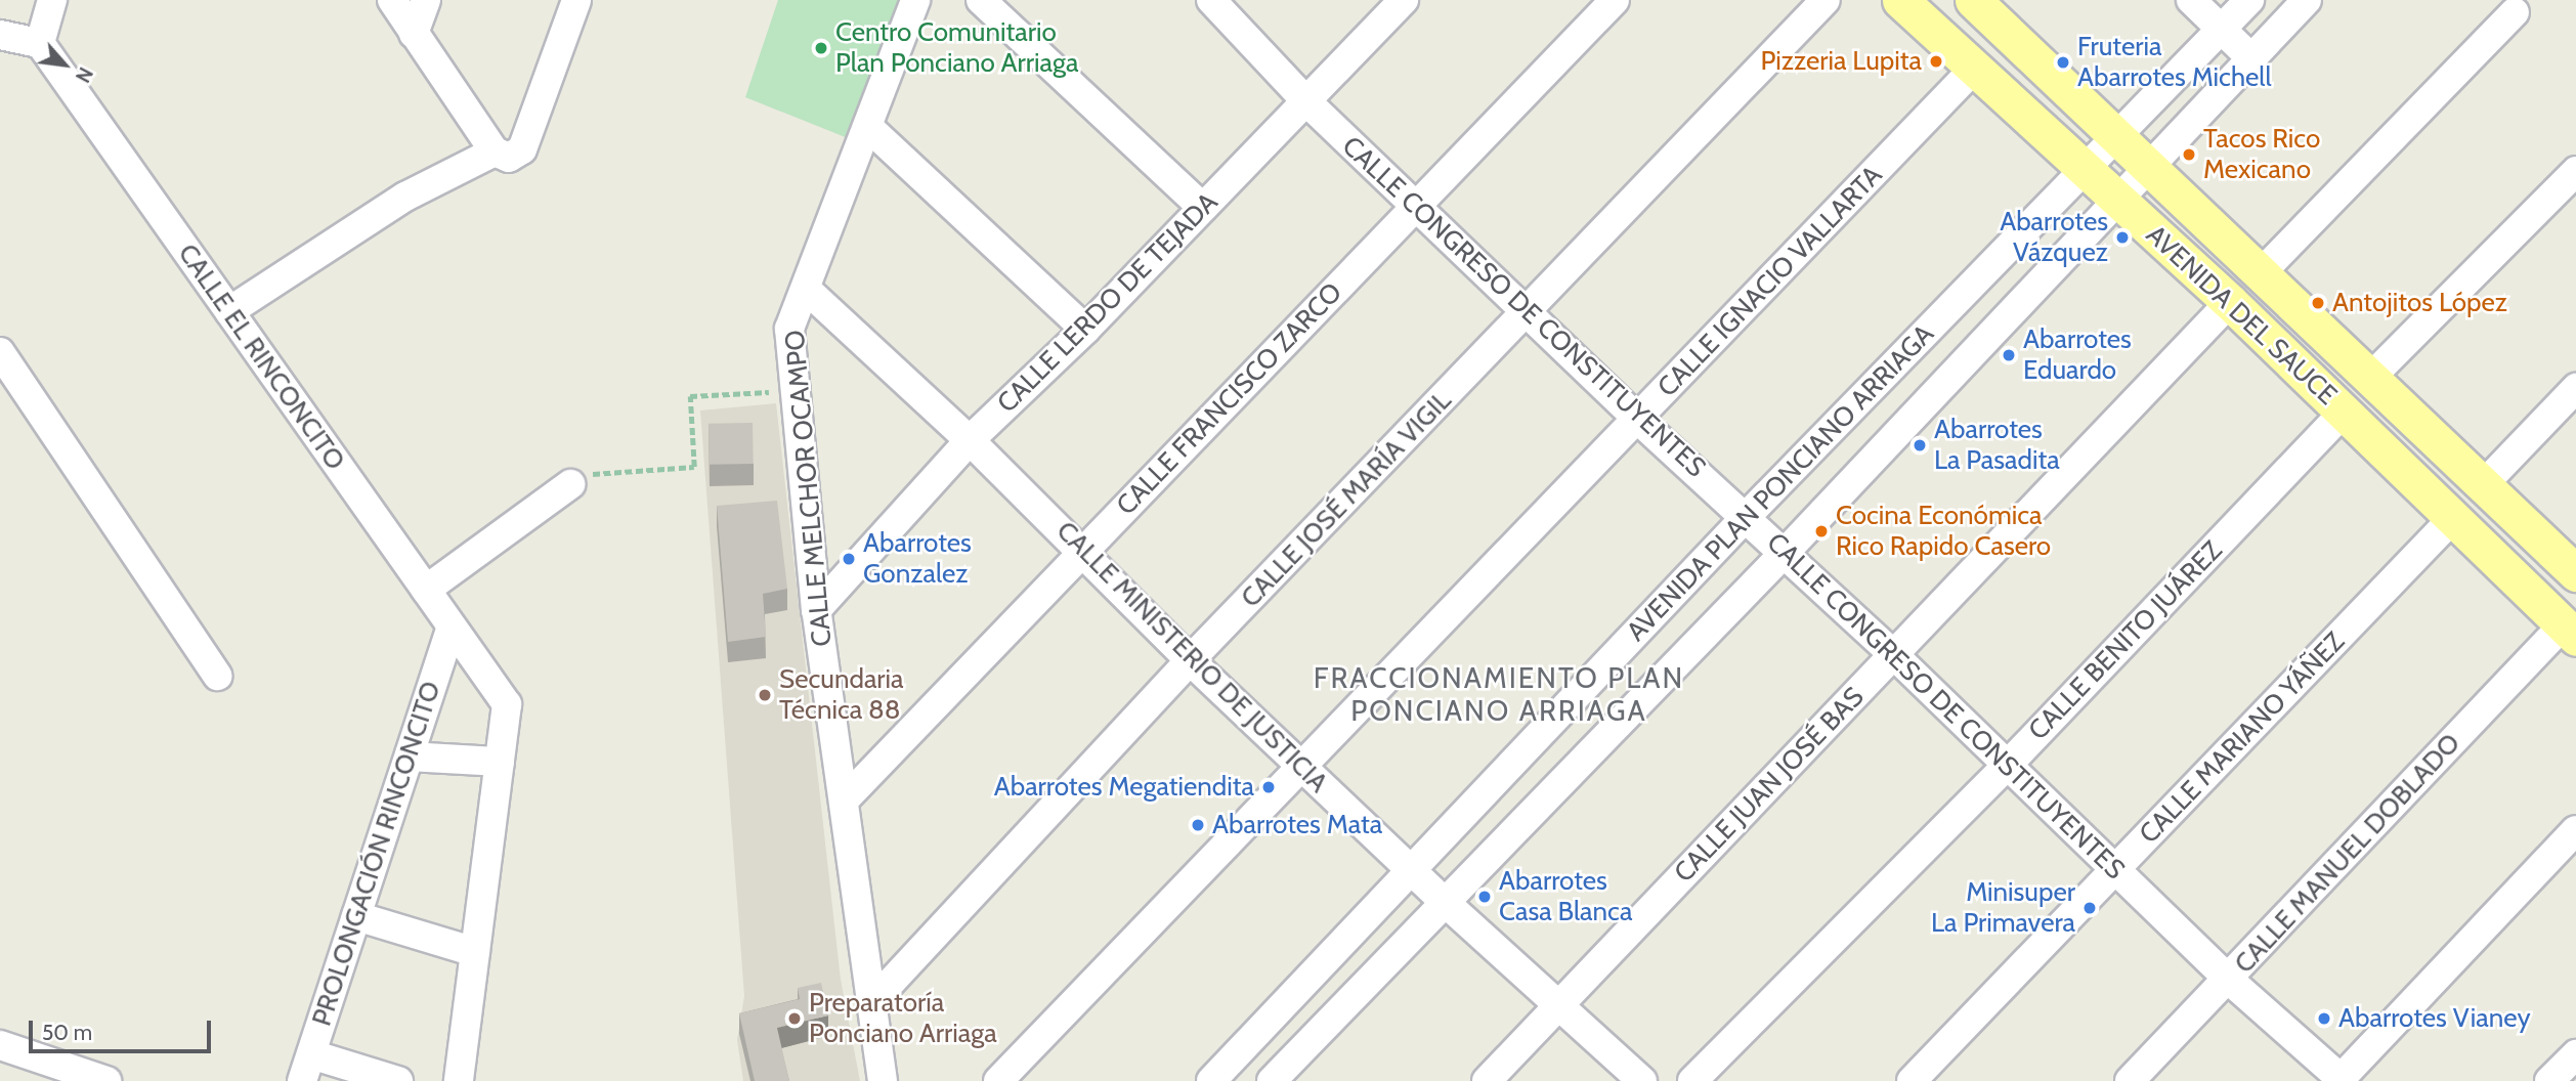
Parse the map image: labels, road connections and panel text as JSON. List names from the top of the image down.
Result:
{
  "streets": {
    "main road": ["AVENIDA DEL SAUCE"],
    "street": [
      "CALLE IGNACIO VALLARTA",
      "CALLE LERDO DE TEJADA",
      "CALLE CONGRESO DE CONSTITUYENTES",
      "CALLE EL RINCONCITO",
      "CALLE FRANCISCO ZARCO",
      "AVENIDA PLAN PONCIANO ARRIAGA",
      "CALLE MELCHOR OCAMPO",
      "CALLE JOSÉ MARÍA VIGIL",
      "CALLE BENITO JUÁREZ",
      "CALLE MINISTERIO DE JUSTICIA",
      "CALLE MARIANO YÁÑEZ",
      "CALLE JUAN JOSÉ BAS",
      "PROLONGACIÓN RINCONCITO",
      "CALLE MANUEL DOBLADO"
    ]
  },
  "crossings": [
    ["CALLE IGNACIO VALLARTA", "CALLE CONGRESO DE CONSTITUYENTES"],
    ["CALLE IGNACIO VALLARTA", "AVENIDA DEL SAUCE"],
    ["CALLE IGNACIO VALLARTA", "CALLE MINISTERIO DE JUSTICIA"],
    ["CALLE LERDO DE TEJADA", "CALLE CONGRESO DE CONSTITUYENTES"],
    ["CALLE LERDO DE TEJADA", "CALLE MELCHOR OCAMPO"],
    ["CALLE LERDO DE TEJADA", "CALLE MINISTERIO DE JUSTICIA"],
    ["CALLE CONGRESO DE CONSTITUYENTES", "CALLE FRANCISCO ZARCO"],
    ["CALLE CONGRESO DE CONSTITUYENTES", "AVENIDA PLAN PONCIANO ARRIAGA"],
    ["CALLE CONGRESO DE CONSTITUYENTES", "CALLE JOSÉ MARÍA VIGIL"],
    ["CALLE CONGRESO DE CONSTITUYENTES", "CALLE BENITO JUÁREZ"],
    ["CALLE CONGRESO DE CONSTITUYENTES", "CALLE MARIANO YÁÑEZ"],
    ["CALLE CONGRESO DE CONSTITUYENTES", "CALLE JUAN JOSÉ BAS"],
    ["CALLE CONGRESO DE CONSTITUYENTES", "CALLE MANUEL DOBLADO"],
    ["AVENIDA DEL SAUCE", "AVENIDA PLAN PONCIANO ARRIAGA"],
    ["AVENIDA DEL SAUCE", "CALLE BENITO JUÁREZ"],
    ["AVENIDA DEL SAUCE", "CALLE MARIANO YÁÑEZ"],
    ["AVENIDA DEL SAUCE", "CALLE JUAN JOSÉ BAS"],
    ["AVENIDA DEL SAUCE", "CALLE MANUEL DOBLADO"],
    ["CALLE EL RINCONCITO", "PROLONGACIÓN RINCONCITO"],
    ["CALLE FRANCISCO ZARCO", "CALLE MELCHOR OCAMPO"],
    ["CALLE FRANCISCO ZARCO", "CALLE MINISTERIO DE JUSTICIA"],
    ["AVENIDA PLAN PONCIANO ARRIAGA", "CALLE MINISTERIO DE JUSTICIA"],
    ["CALLE MELCHOR OCAMPO", "CALLE JOSÉ MARÍA VIGIL"],
    ["CALLE MELCHOR OCAMPO", "CALLE MINISTERIO DE JUSTICIA"],
    ["CALLE JOSÉ MARÍA VIGIL", "CALLE MINISTERIO DE JUSTICIA"],
    ["CALLE MINISTERIO DE JUSTICIA", "CALLE JUAN JOSÉ BAS"]
  ],
  "districts": ["FRACCIONAMIENTO PLAN PONCIANO ARRIAGA"],
  "places": [
    "Centro Comunitario Plan Ponciano Arriaga",
    "Pizzeria Lupita",
    "Fruteria Abarrotes Michell",
    "Tacos Rico Mexicano",
    "Abarrotes Vázquez",
    "Antojitos López",
    "Abarrotes Eduardo",
    "Abarrotes La Pasadita",
    "Cocina Económica Rico Rapido Casero",
    "Abarrotes Gonzalez",
    "Secundaria Técnica 88",
    "Abarrotes Megatiendita",
    "Abarrotes Mata",
    "Abarrotes Casa Blanca",
    "Minisuper La Primavera",
    "Preparatoría Ponciano Arriaga",
    "Abarrotes Vianey"
  ],
  "scale_bar": "50 m",
  "north": "bottom right"
}
